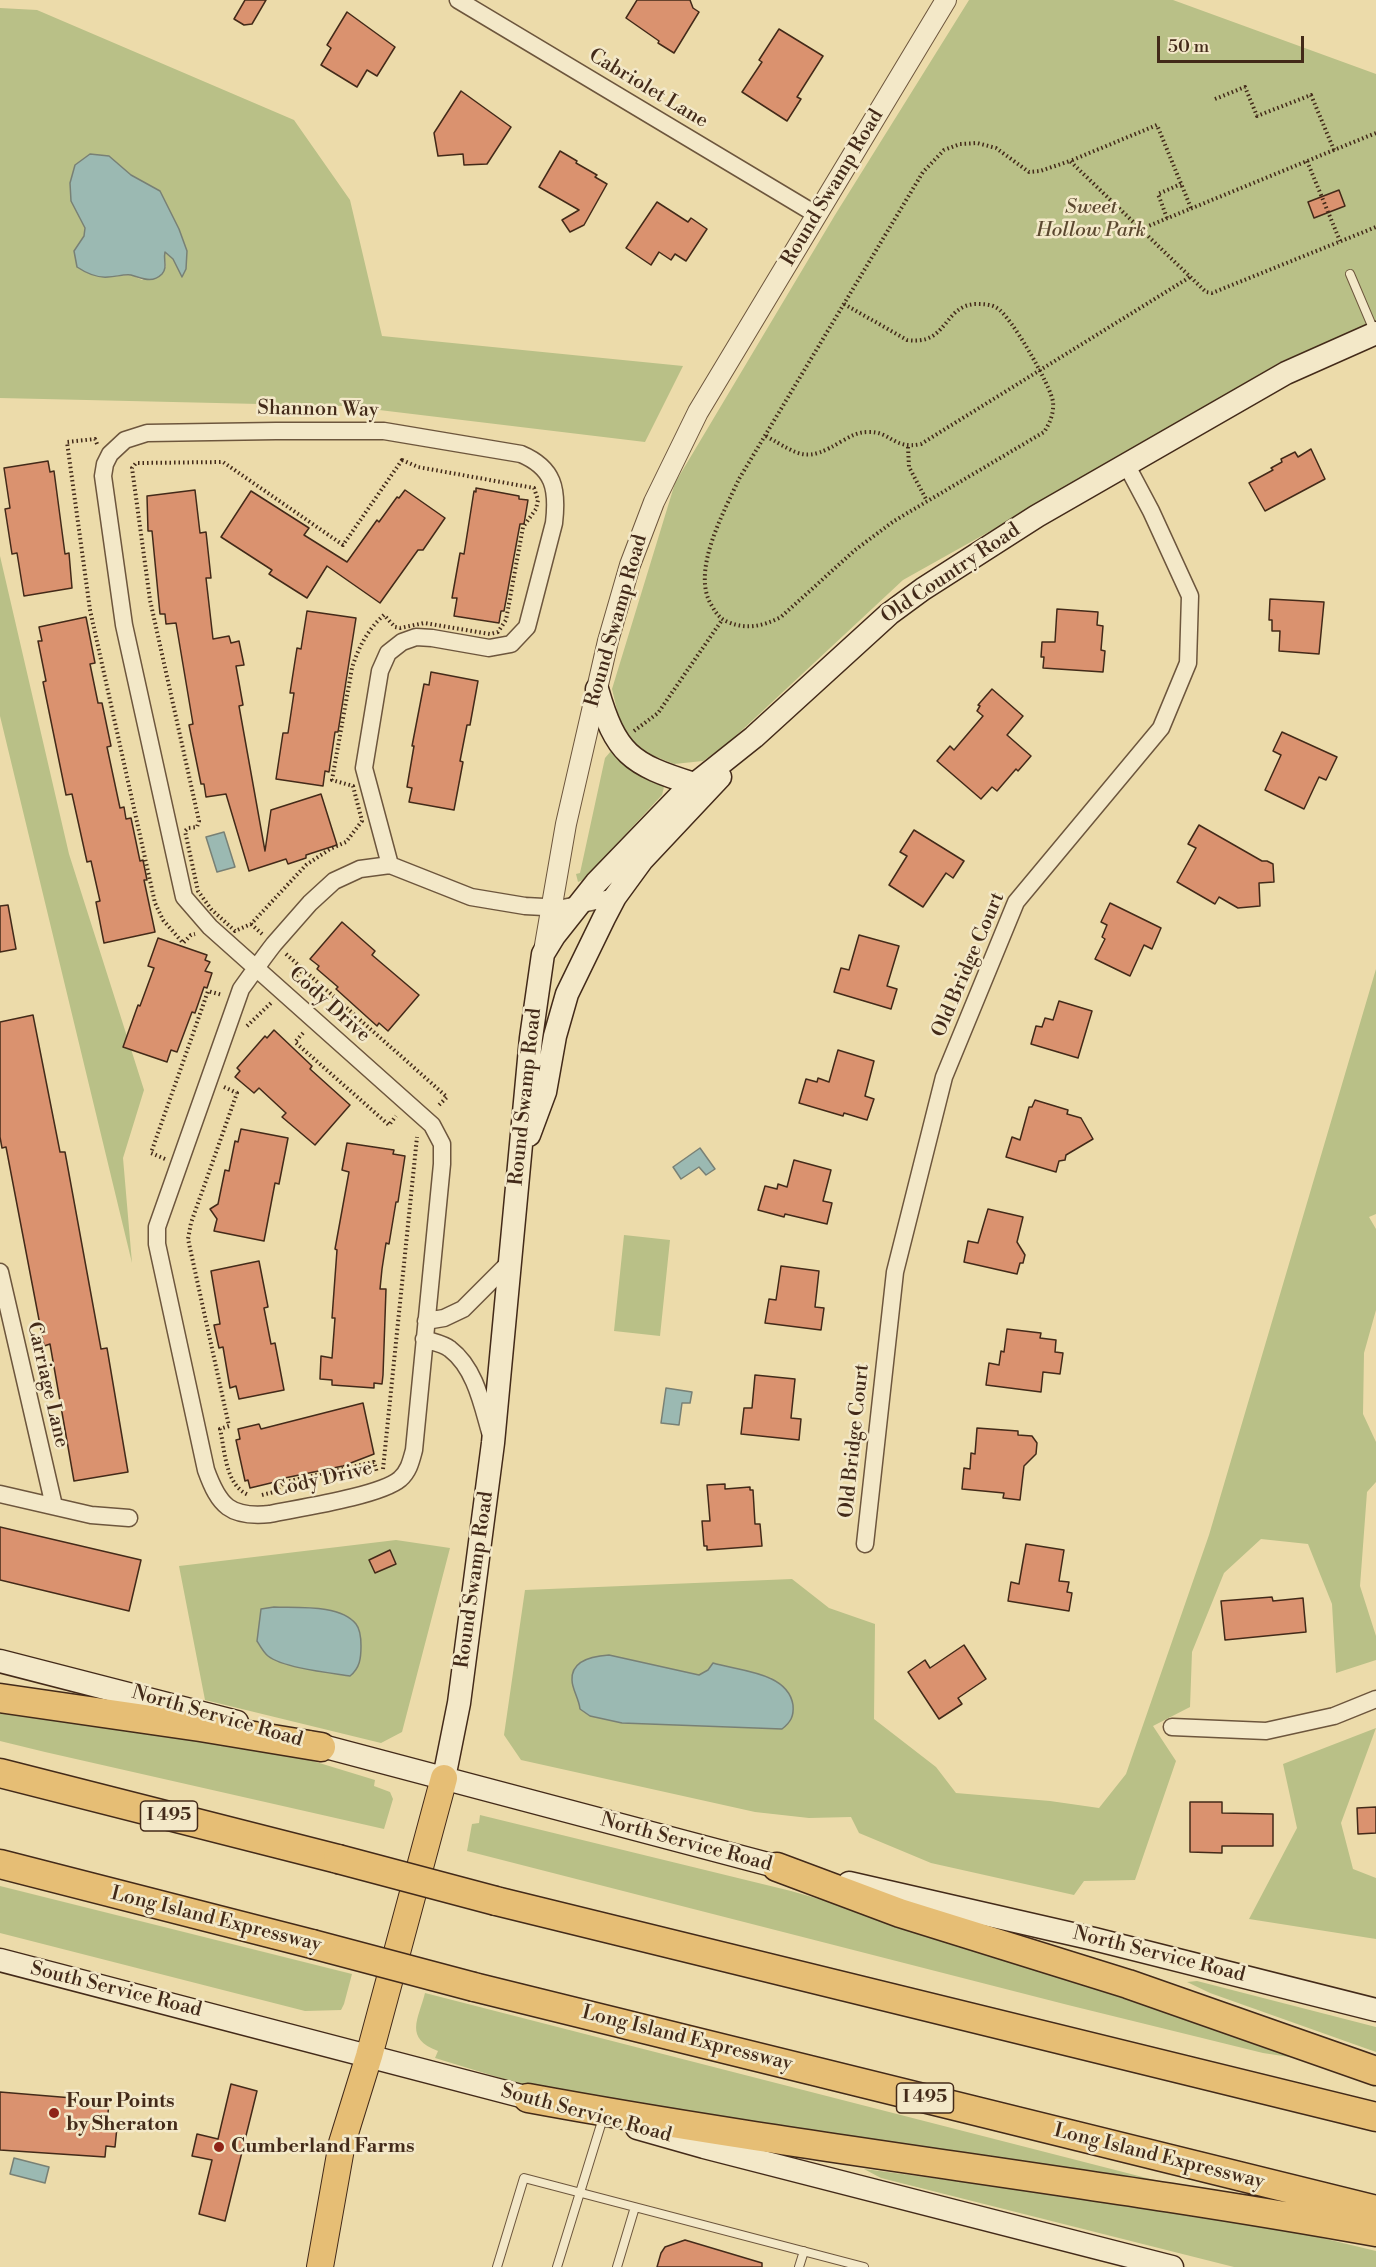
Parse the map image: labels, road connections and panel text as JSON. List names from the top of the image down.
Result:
{
  "streets": {
    "highway": ["I 495", "Long Island Expressway"],
    "main road": [
      "Round Swamp Road",
      "Old Country Road",
      "North Service Road",
      "South Service Road"
    ],
    "street": [
      "Cabriolet Lane",
      "Shannon Way",
      "Old Bridge Court",
      "Cody Drive",
      "Carriage Lane"
    ]
  },
  "crossings": [
    ["Cabriolet Lane", "Round Swamp Road"],
    ["Round Swamp Road", "Old Country Road"],
    ["Round Swamp Road", "Cody Drive"],
    ["Round Swamp Road", "North Service Road"],
    ["Round Swamp Road", "South Service Road"],
    ["Shannon Way", "Cody Drive"],
    ["Old Country Road", "Old Bridge Court"],
    ["Old Country Road", "Cody Drive"]
  ],
  "parks": ["Sweet Hollow Park"],
  "places": ["Four Points by Sheraton", "Cumberland Farms"],
  "scale_bar": "50 m"
}
